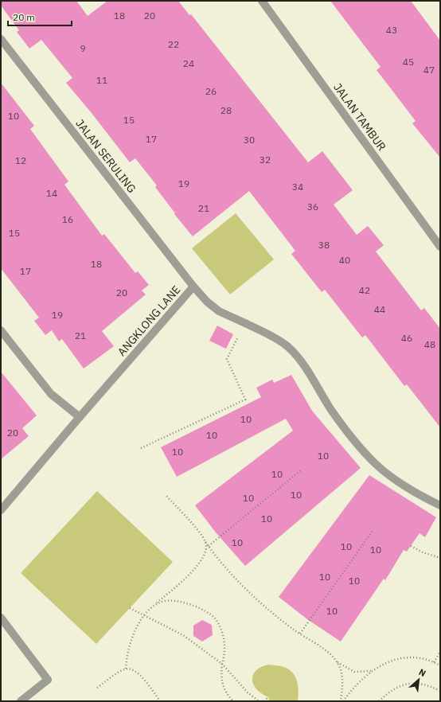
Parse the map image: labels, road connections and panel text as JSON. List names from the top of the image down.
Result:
{
  "streets": {
    "street": ["JALAN TAMBUR", "JALAN SERULING", "ANGKLONG LANE"]
  },
  "crossings": [
    ["JALAN SERULING", "ANGKLONG LANE"]
  ],
  "house_numbers": [
    "18",
    "20",
    "43",
    "22",
    "9",
    "45",
    "24",
    "47",
    "11",
    "26",
    "28",
    "10",
    "15",
    "17",
    "30",
    "32",
    "12",
    "19",
    "34",
    "14",
    "36",
    "21",
    "16",
    "15",
    "38",
    "40",
    "18",
    "17",
    "42",
    "20",
    "44",
    "19",
    "21",
    "46",
    "48",
    "10",
    "20",
    "10",
    "10",
    "10",
    "10",
    "10",
    "10",
    "10",
    "10",
    "10",
    "10",
    "10",
    "10",
    "10"
  ],
  "scale_bar": "20 m",
  "north": "top right"
}
